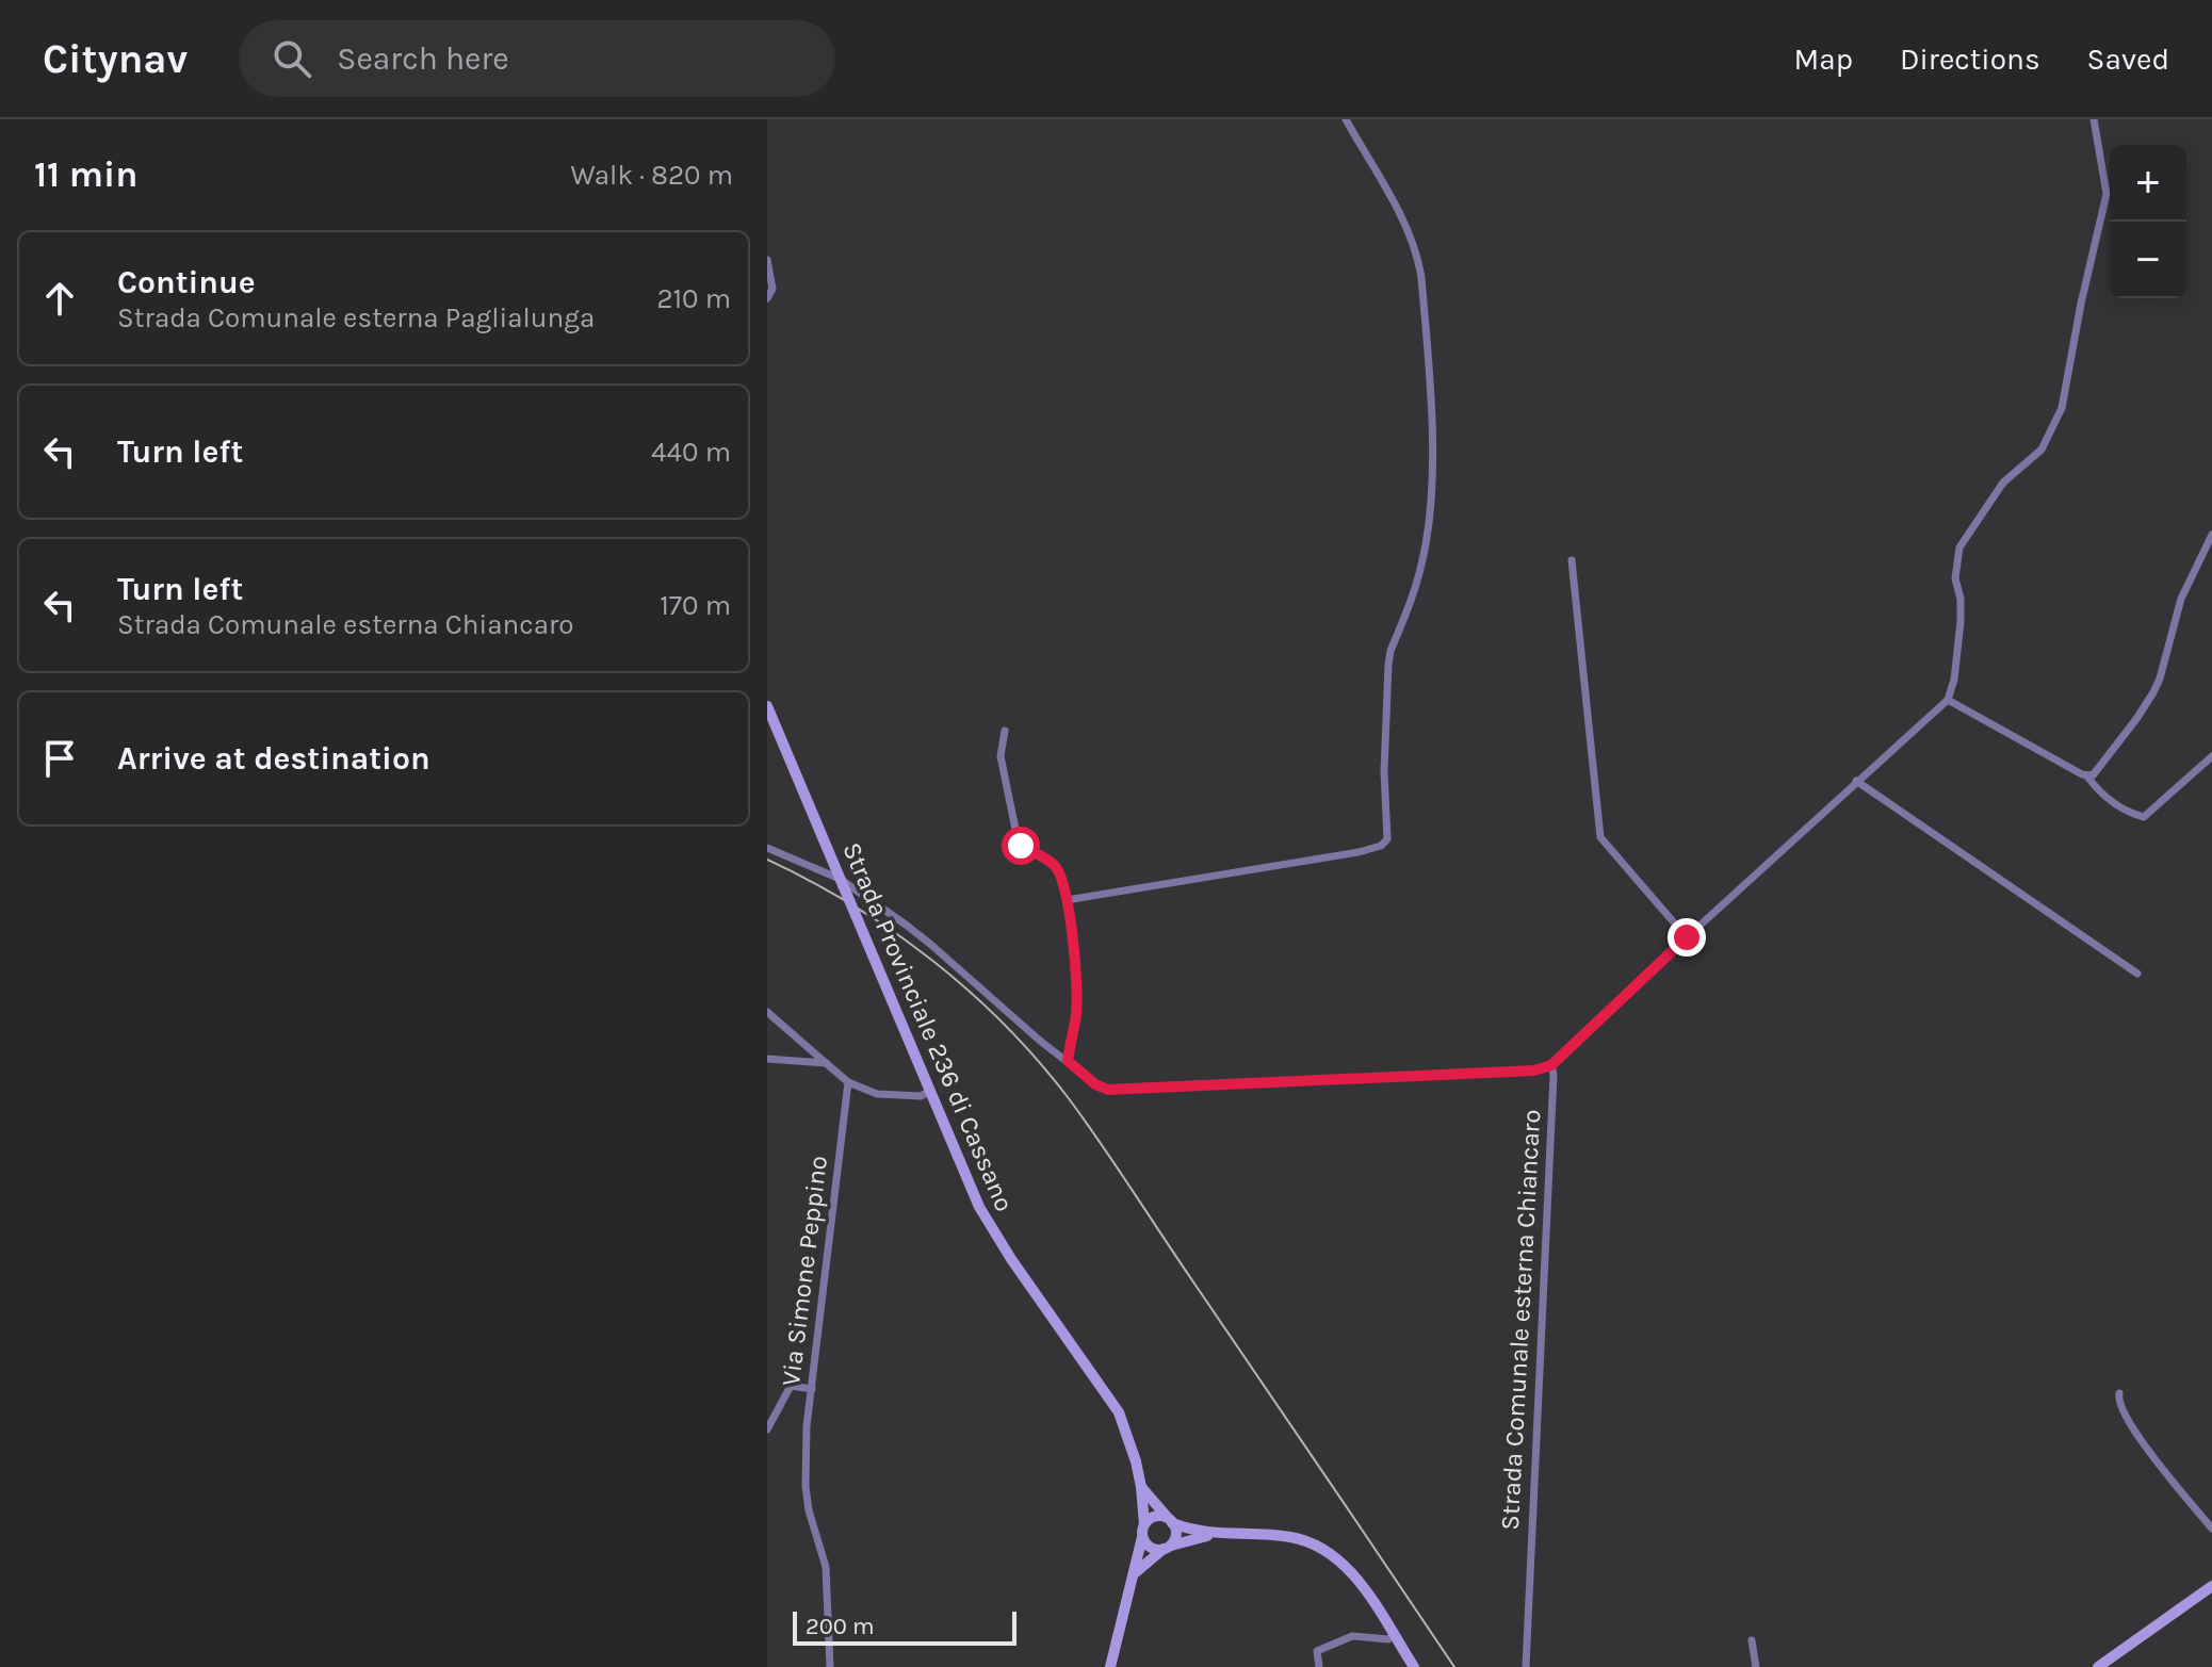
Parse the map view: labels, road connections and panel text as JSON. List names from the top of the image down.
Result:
{
  "streets": {
    "main road": ["Strada Provinciale 236 di Cassano"],
    "street": ["Via Simone Peppino", "Strada Comunale esterna Chiancaro"]
  },
  "scale_bar": "200 m",
  "page": {
    "header": "Citynav",
    "search": "Search here",
    "nav": ["Map", "Directions", "Saved"],
    "heading": ["11 min", "Walk · 820 m"],
    "map_buttons": ["+", "−"],
    "list": [
      ["Continue", "Strada Comunale esterna Paglialunga", "210 m"],
      ["Turn left", "440 m"],
      ["Turn left", "Strada Comunale esterna Chiancaro", "170 m"],
      "Arrive at destination"
    ],
    "scale": "200 m"
  }
}
